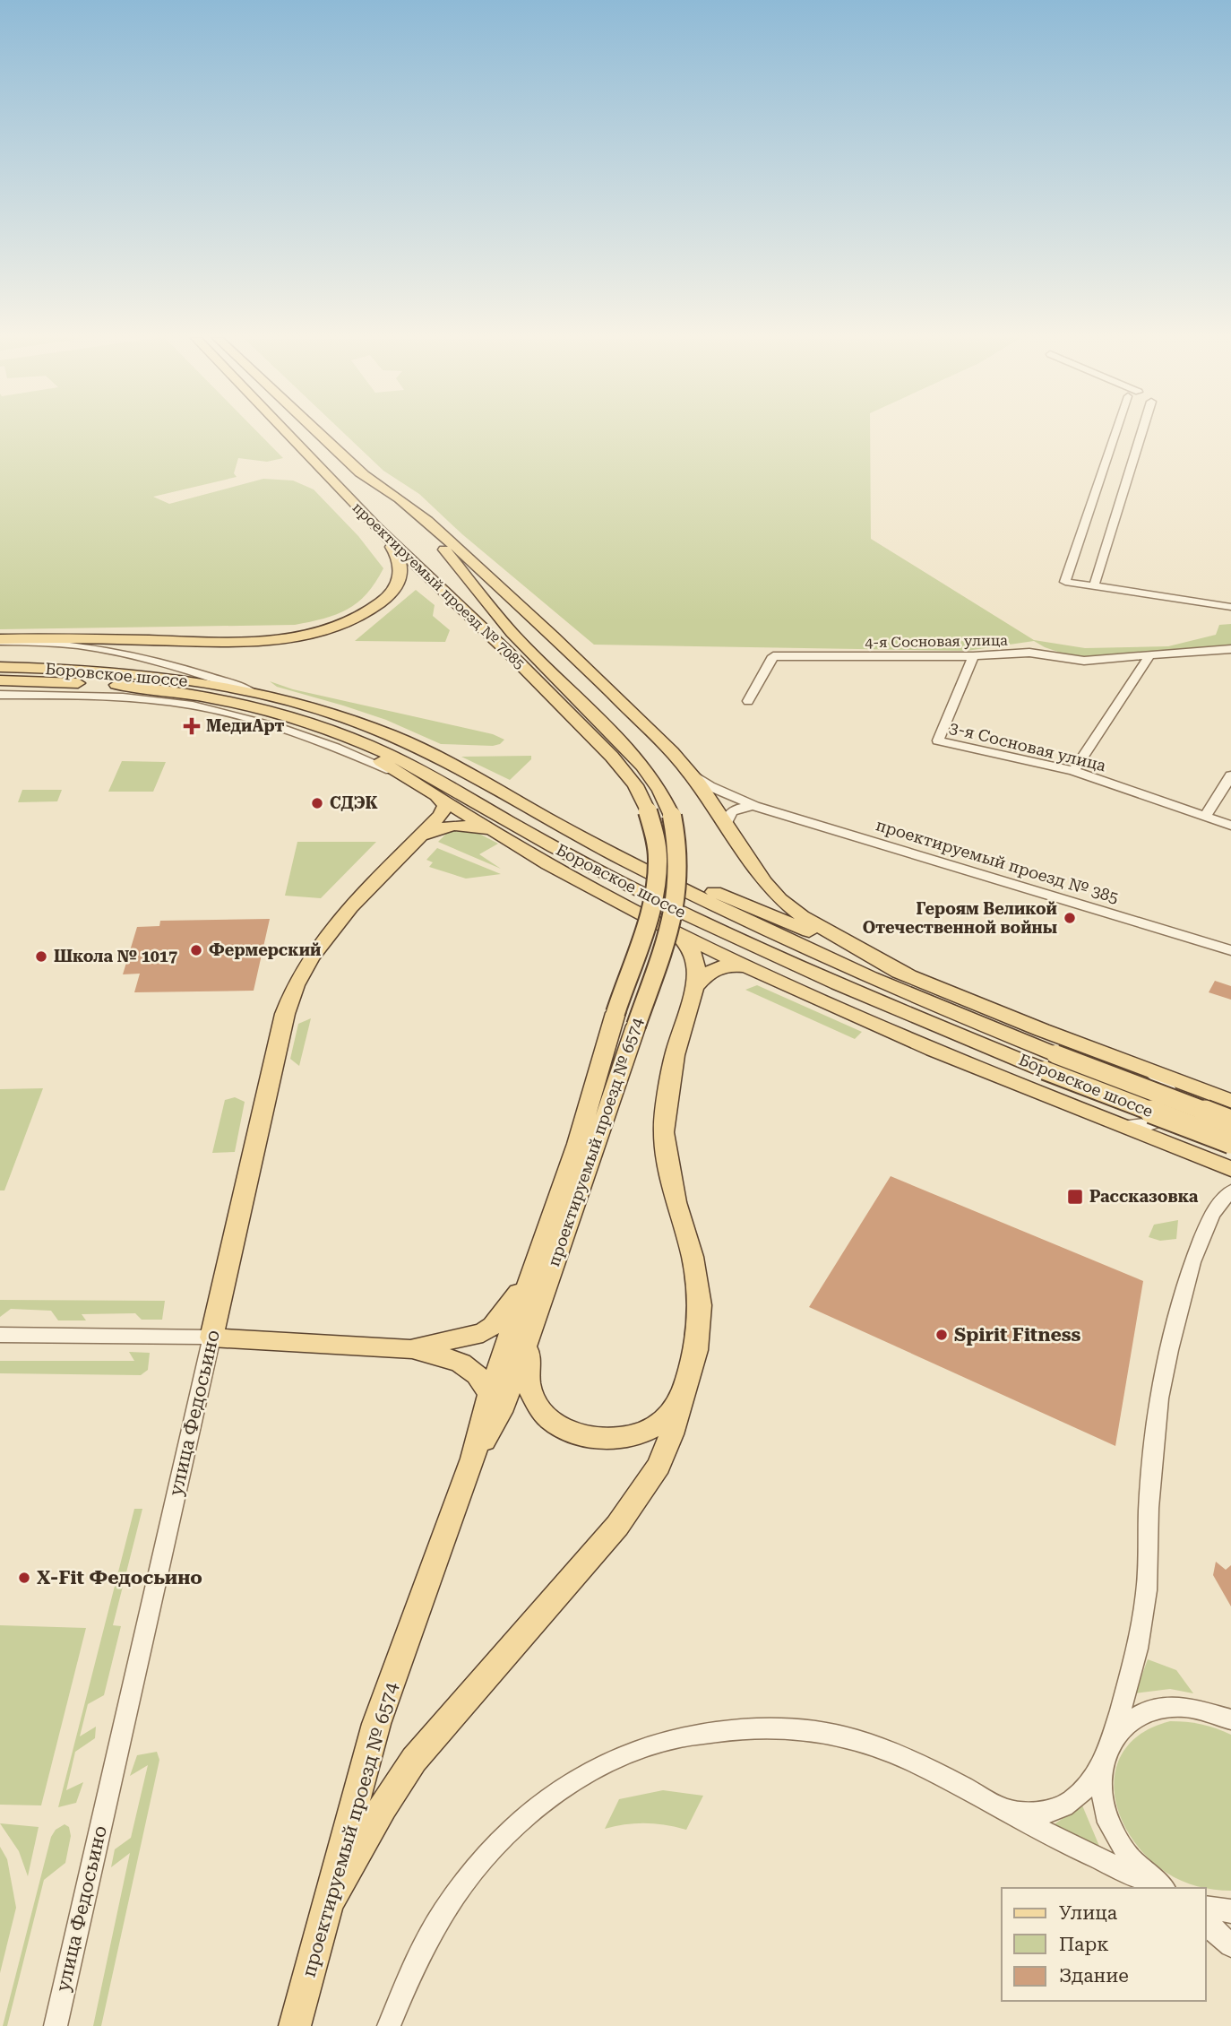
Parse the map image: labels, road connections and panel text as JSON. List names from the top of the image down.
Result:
{
  "streets": {
    "main road": [
      "проектируемый проезд № 7085",
      "Боровское шоссе",
      "проектируемый проезд № 6574",
      "улица Федосьино"
    ],
    "street": ["4-я Сосновая улица", "3-я Сосновая улица", "проектируемый проезд № 385"]
  },
  "crossings": [
    ["проектируемый проезд № 7085", "проектируемый проезд № 6574"],
    ["4-я Сосновая улица", "3-я Сосновая улица"]
  ],
  "places": {
    "health": ["МедиАрт"],
    "other": [
      "СДЭК",
      "Героям Великой Отечественной войны",
      "Фермерский",
      "Школа № 1017",
      "Spirit Fitness",
      "X-Fit Федосьино"
    ],
    "transit": ["Рассказовка"]
  },
  "legend": ["Улица", "Парк", "Здание"]
}
